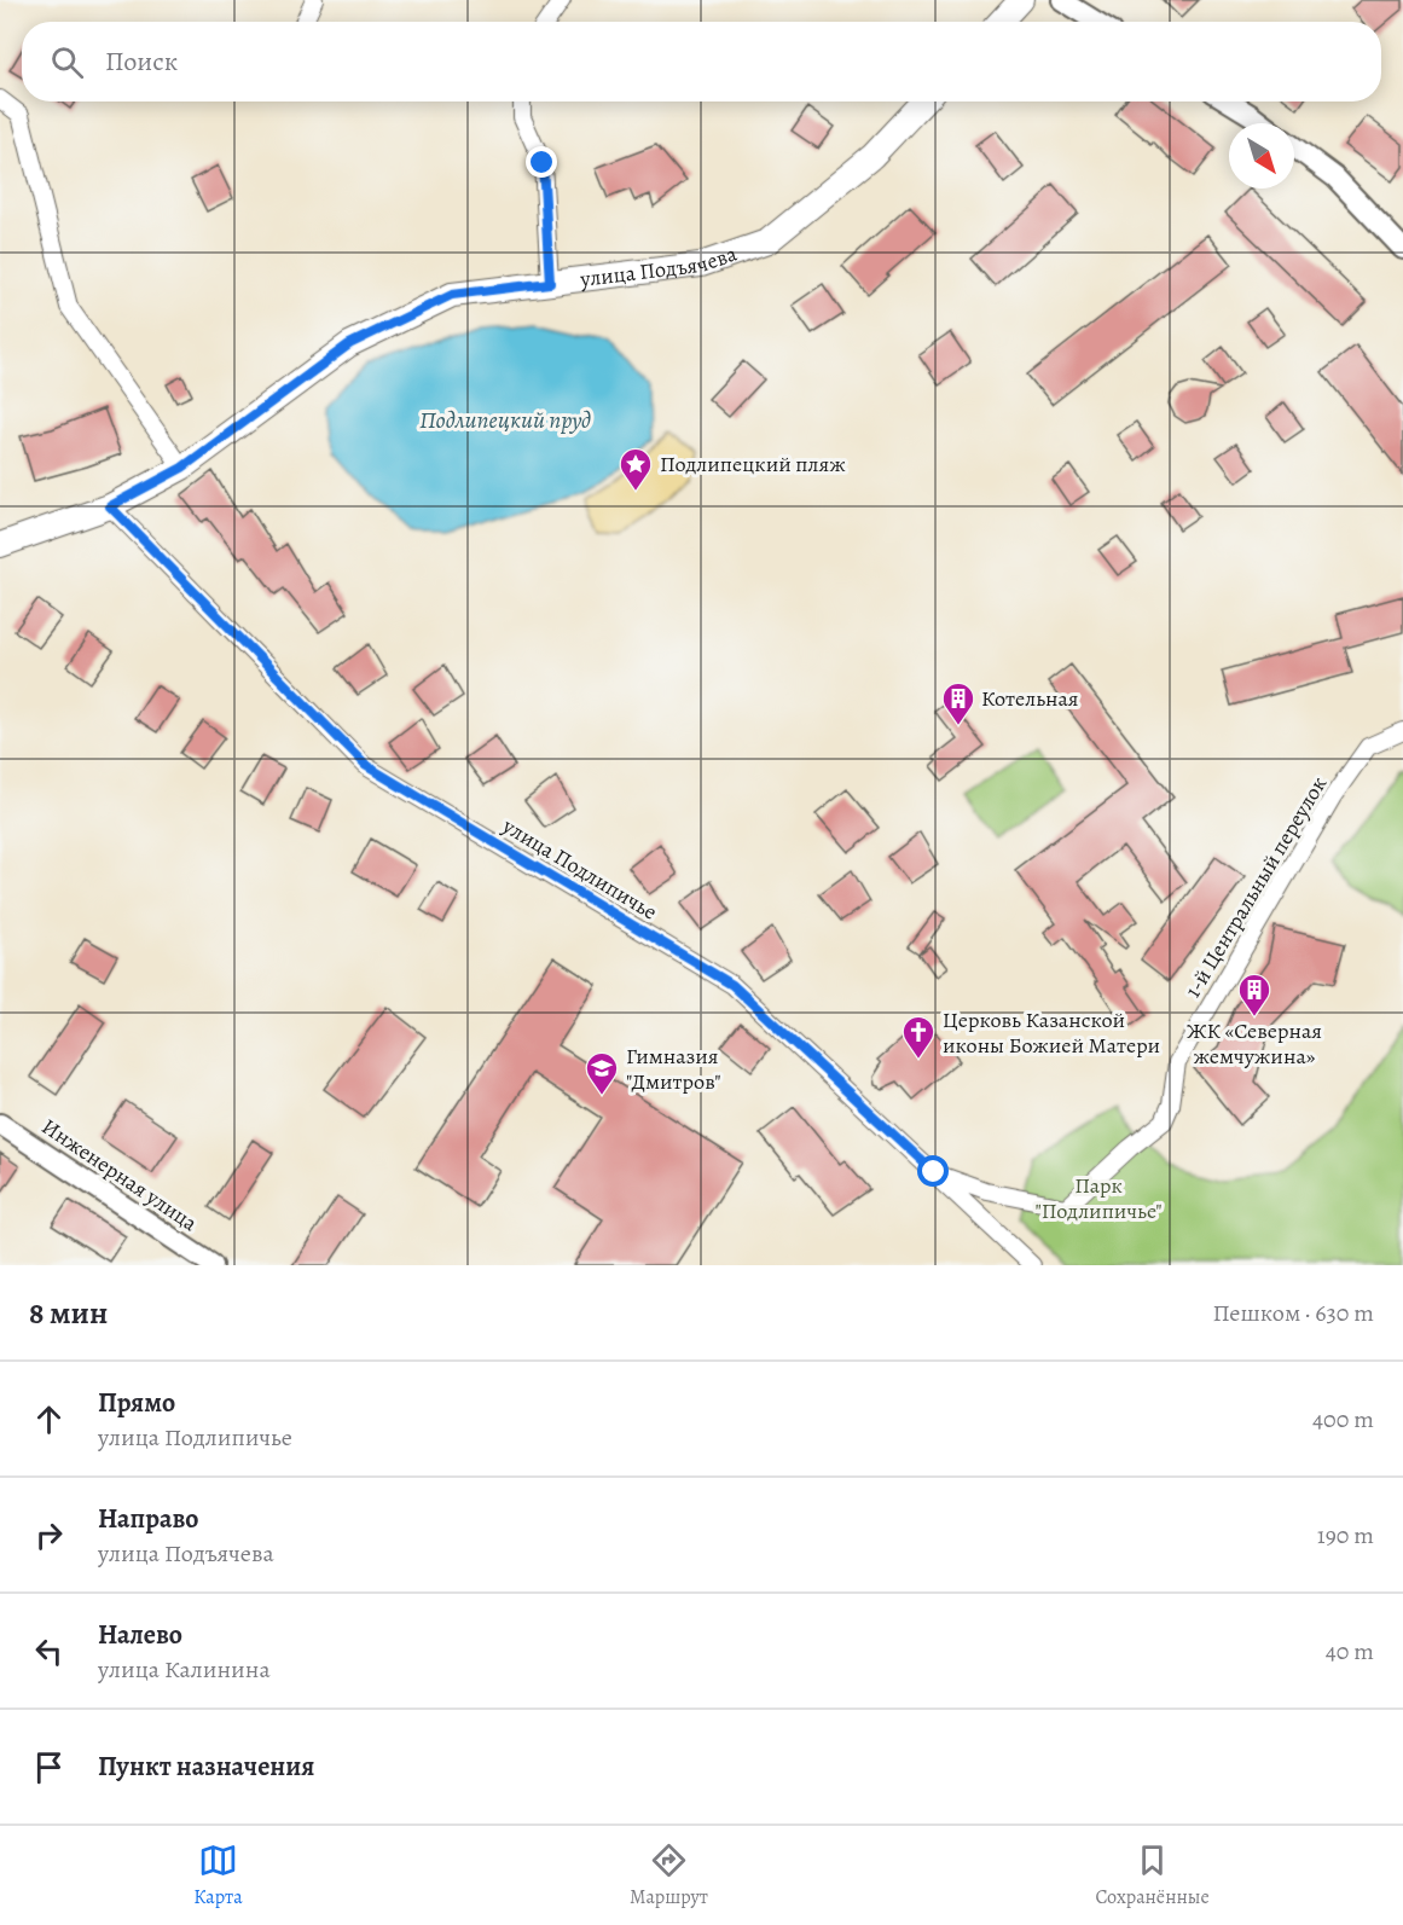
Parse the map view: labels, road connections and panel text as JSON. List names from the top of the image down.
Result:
{
  "streets": {
    "main road": ["улица Подъячева"],
    "street": ["улица Подлипичье", "1-й Центральный переулок", "Инженерная улица"]
  },
  "crossings": [
    ["улица Подъячева", "улица Подлипичье"],
    ["улица Подлипичье", "1-й Центральный переулок"]
  ],
  "water": ["Подлипецкий пруд"],
  "parks": ["Парк \"Подлипичье\""],
  "places": {
    "place": ["Подлипецкий пляж"],
    "building": ["Котельная", "ЖК «Северная жемчужина»"],
    "church": ["Церковь Казанской иконы Божией Матери"],
    "school or university": ["Гимназия \"Дмитров\""]
  },
  "north": "bottom right",
  "page": {
    "search": "Поиск",
    "heading": ["8 мин", "Пешком · 630 m"],
    "list": [
      ["Прямо", "улица Подлипичье", "400 m"],
      ["Направо", "улица Подъячева", "190 m"],
      ["Налево", "улица Калинина", "40 m"],
      "Пункт назначения"
    ],
    "nav": ["Карта", "Маршрут", "Сохранённые"]
  }
}
